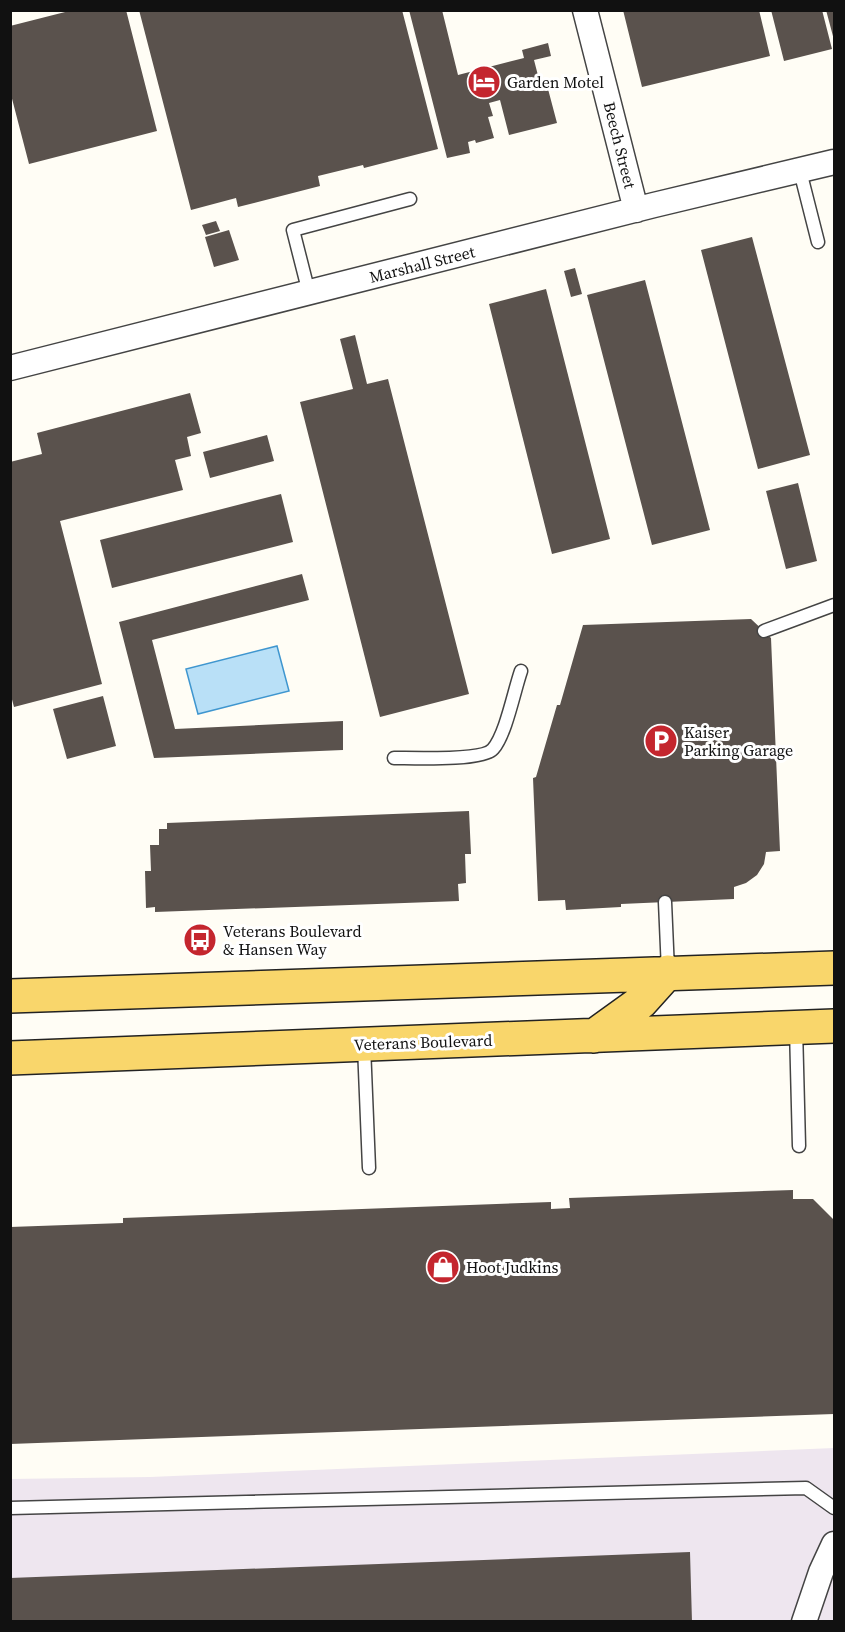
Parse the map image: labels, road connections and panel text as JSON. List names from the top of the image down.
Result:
{
  "streets": {
    "main road": ["Veterans Boulevard"],
    "street": ["Beech Street", "Marshall Street"]
  },
  "crossings": [
    ["Beech Street", "Marshall Street"]
  ],
  "places": {
    "hotel": ["Garden Motel"],
    "parking": ["Kaiser Parking Garage"],
    "bus stop": ["Veterans Boulevard & Hansen Way"],
    "shop": ["Hoot Judkins"]
  }
}
